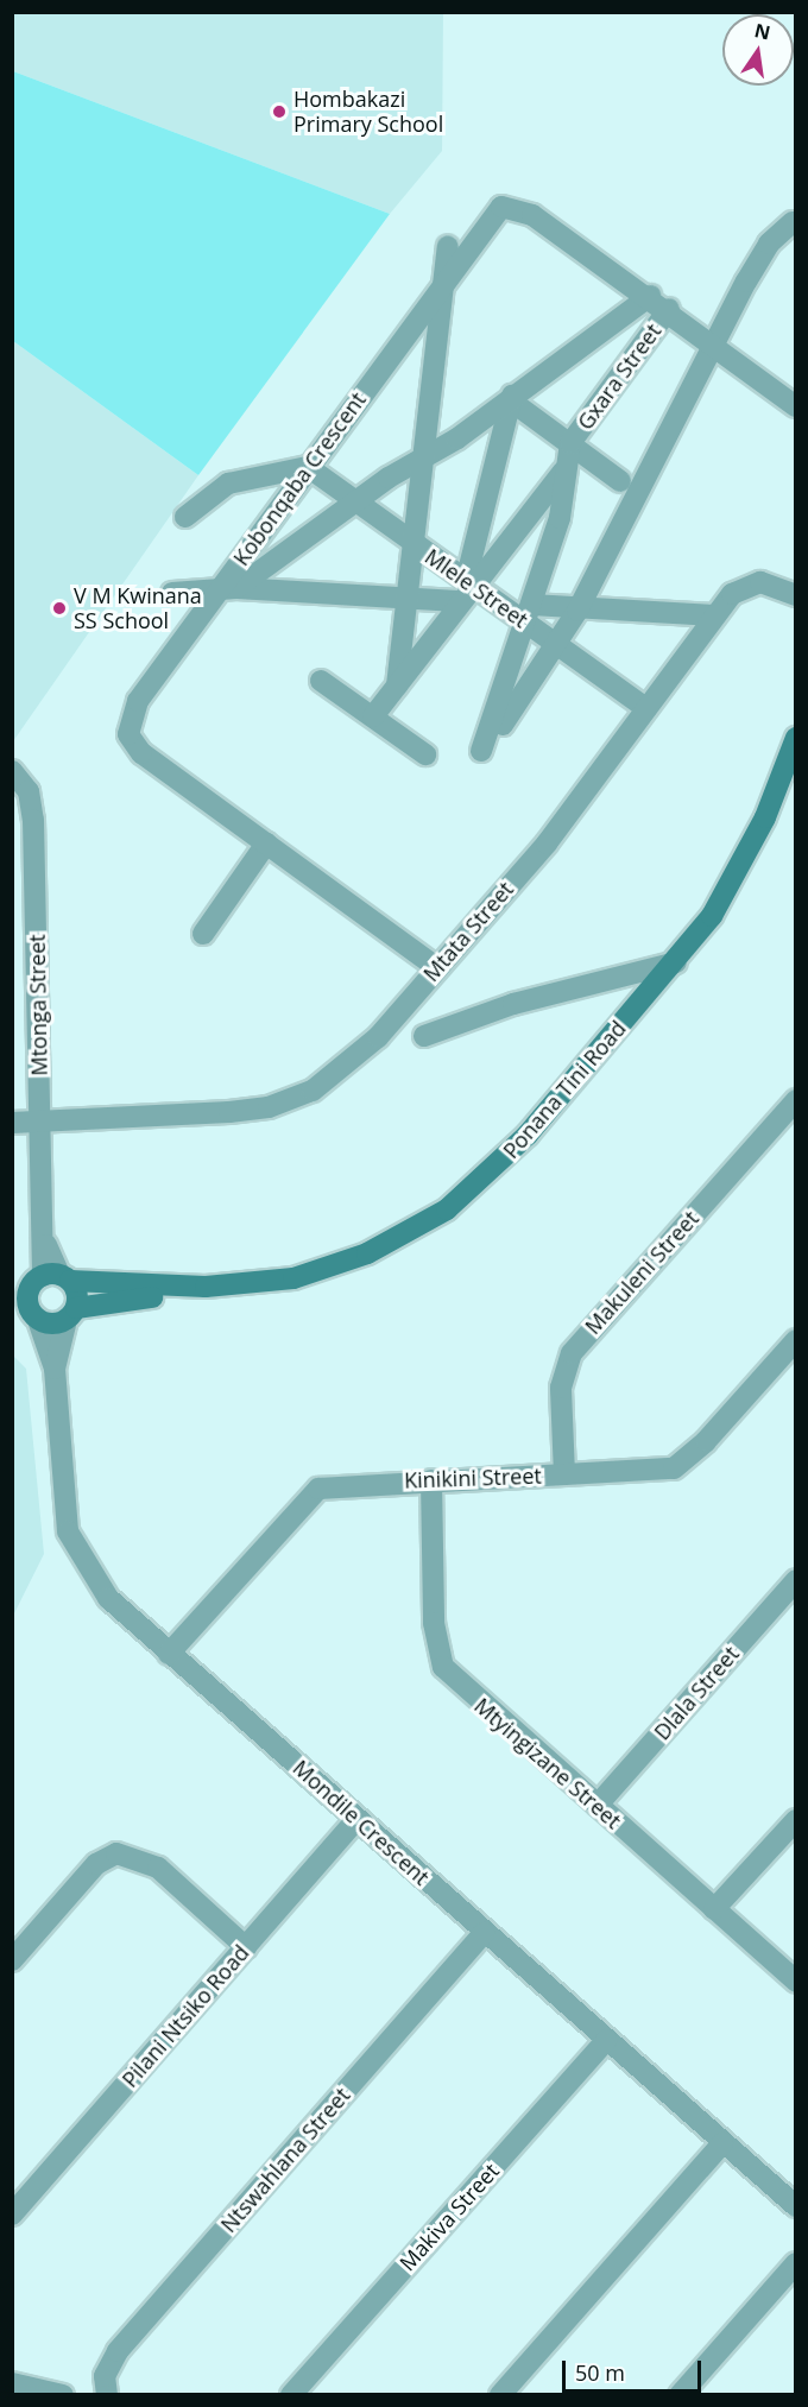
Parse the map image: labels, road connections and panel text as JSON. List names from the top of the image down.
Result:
{
  "streets": {
    "street": [
      "Gxara Street",
      "Kobonqaba Crescent",
      "Mlele Street",
      "Mtata Street",
      "Mtonga Street",
      "Ponana Tini Road",
      "Makuleni Street",
      "Kinikini Street",
      "Dlala Street",
      "Mtyingizane Street",
      "Mondile Crescent",
      "Pilani Ntsiko Road",
      "Ntswahlana Street",
      "Makiva Street"
    ]
  },
  "crossings": [
    ["Gxara Street", "Kobonqaba Crescent"],
    ["Kobonqaba Crescent", "Mlele Street"],
    ["Kobonqaba Crescent", "Mtata Street"],
    ["Mlele Street", "Mtata Street"],
    ["Mtata Street", "Mtonga Street"],
    ["Mtonga Street", "Ponana Tini Road"],
    ["Ponana Tini Road", "Mondile Crescent"],
    ["Makuleni Street", "Kinikini Street"],
    ["Kinikini Street", "Mtyingizane Street"],
    ["Kinikini Street", "Mondile Crescent"],
    ["Dlala Street", "Mtyingizane Street"],
    ["Mondile Crescent", "Pilani Ntsiko Road"],
    ["Mondile Crescent", "Ntswahlana Street"],
    ["Mondile Crescent", "Makiva Street"]
  ],
  "places": ["Hombakazi Primary School", "V M Kwinana SS School"],
  "scale_bar": "50 m",
  "north": "top"
}
